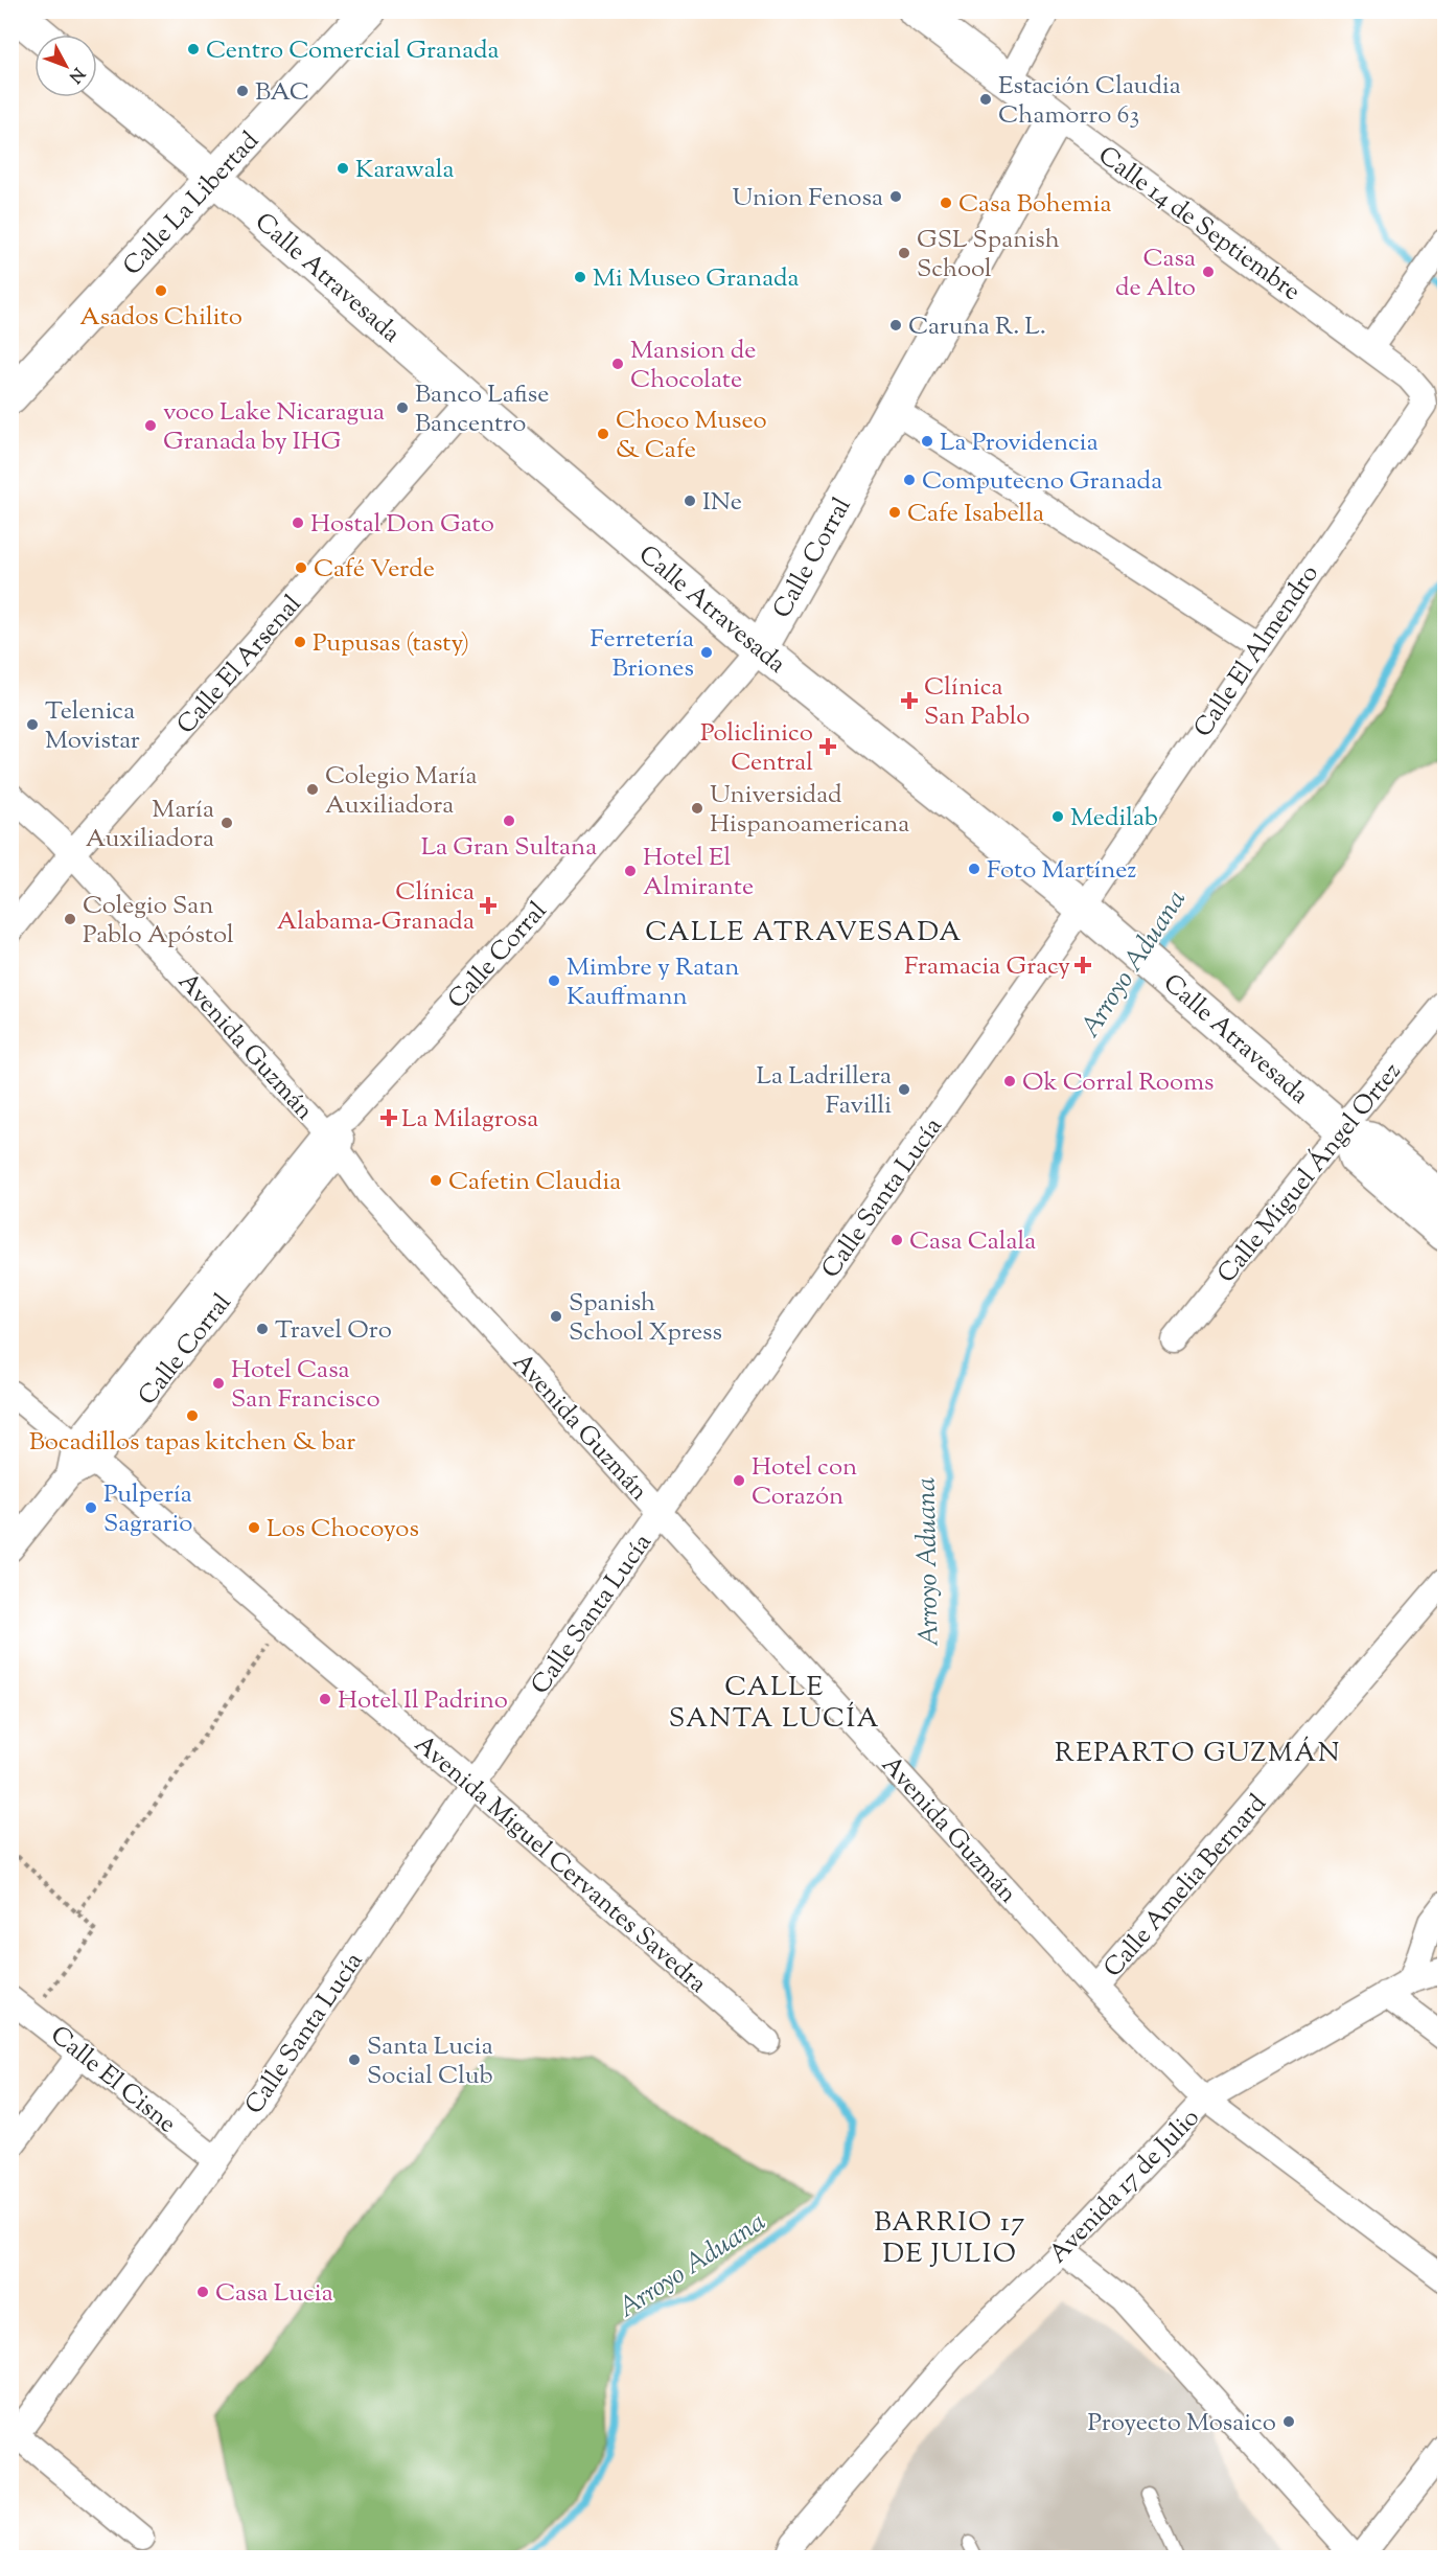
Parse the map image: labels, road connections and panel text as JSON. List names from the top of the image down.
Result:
{
  "streets": {
    "street": [
      "Calle La Libertad",
      "Calle 14 de Septiembre",
      "Calle Atravesada",
      "Calle Corral",
      "Calle El Almendro",
      "Calle El Arsenal",
      "Avenida Guzmán",
      "Calle Miguel Ángel Ortez",
      "Calle Santa Lucía",
      "Avenida Miguel Cervantes Savedra",
      "Calle Amelia Bernard",
      "Calle El Cisne",
      "Avenida 17 de Julio"
    ]
  },
  "crossings": [
    ["Calle La Libertad", "Calle Atravesada"],
    ["Calle 14 de Septiembre", "Calle Corral"],
    ["Calle 14 de Septiembre", "Calle El Almendro"],
    ["Calle Atravesada", "Calle Corral"],
    ["Calle Atravesada", "Calle El Almendro"],
    ["Calle Atravesada", "Calle El Arsenal"],
    ["Calle Atravesada", "Calle Miguel Ángel Ortez"],
    ["Calle Atravesada", "Calle Santa Lucía"],
    ["Calle Corral", "Avenida Guzmán"],
    ["Calle Corral", "Avenida Miguel Cervantes Savedra"],
    ["Calle El Almendro", "Calle Santa Lucía"],
    ["Calle El Arsenal", "Avenida Guzmán"],
    ["Avenida Guzmán", "Calle Santa Lucía"],
    ["Avenida Guzmán", "Calle Amelia Bernard"],
    ["Avenida Guzmán", "Avenida 17 de Julio"],
    ["Calle Santa Lucía", "Avenida Miguel Cervantes Savedra"],
    ["Calle Santa Lucía", "Calle El Cisne"]
  ],
  "districts": [
    "CALLE ATRAVESADA",
    "CALLE SANTA LUCÍA",
    "REPARTO GUZMÁN",
    "BARRIO 17 DE JULIO"
  ],
  "water": ["Arroyo Aduana"],
  "places": {
    "other": [
      "Centro Comercial Granada",
      "BAC",
      "Estación Claudia Chamorro 63",
      "Karawala",
      "Union Fenosa",
      "Casa Bohemia",
      "GSL Spanish School",
      "Casa de Alto",
      "Mi Museo Granada",
      "Asados Chilito",
      "Caruna R. L.",
      "Mansion de Chocolate",
      "Banco Lafise Bancentro",
      "voco Lake Nicaragua Granada by IHG",
      "Choco Museo & Cafe",
      "La Providencia",
      "Computecno Granada",
      "INe",
      "Cafe Isabella",
      "Hostal Don Gato",
      "Café Verde",
      "Pupusas (tasty)",
      "Ferretería Briones",
      "Telenica Movistar",
      "Colegio María Auxiliadora",
      "Universidad Hispanoamericana",
      "Medilab",
      "La Gran Sultana",
      "María Auxiliadora",
      "Foto Martínez",
      "Hotel El Almirante",
      "Colegio San Pablo Apóstol",
      "Mimbre y Ratan Kauffmann",
      "Ok Corral Rooms",
      "La Ladrillera Favilli",
      "Cafetin Claudia",
      "Casa Calala",
      "Spanish School Xpress",
      "Travel Oro",
      "Hotel Casa San Francisco",
      "Bocadillos tapas kitchen & bar",
      "Hotel con Corazón",
      "Pulpería Sagrario",
      "Los Chocoyos",
      "Hotel Il Padrino",
      "Santa Lucia Social Club",
      "Casa Lucia",
      "Proyecto Mosaico"
    ],
    "health": [
      "Clínica San Pablo",
      "Policlinico Central",
      "Clínica Alabama-Granada",
      "Framacia Gracy",
      "La Milagrosa"
    ]
  },
  "north": "bottom right"
}
